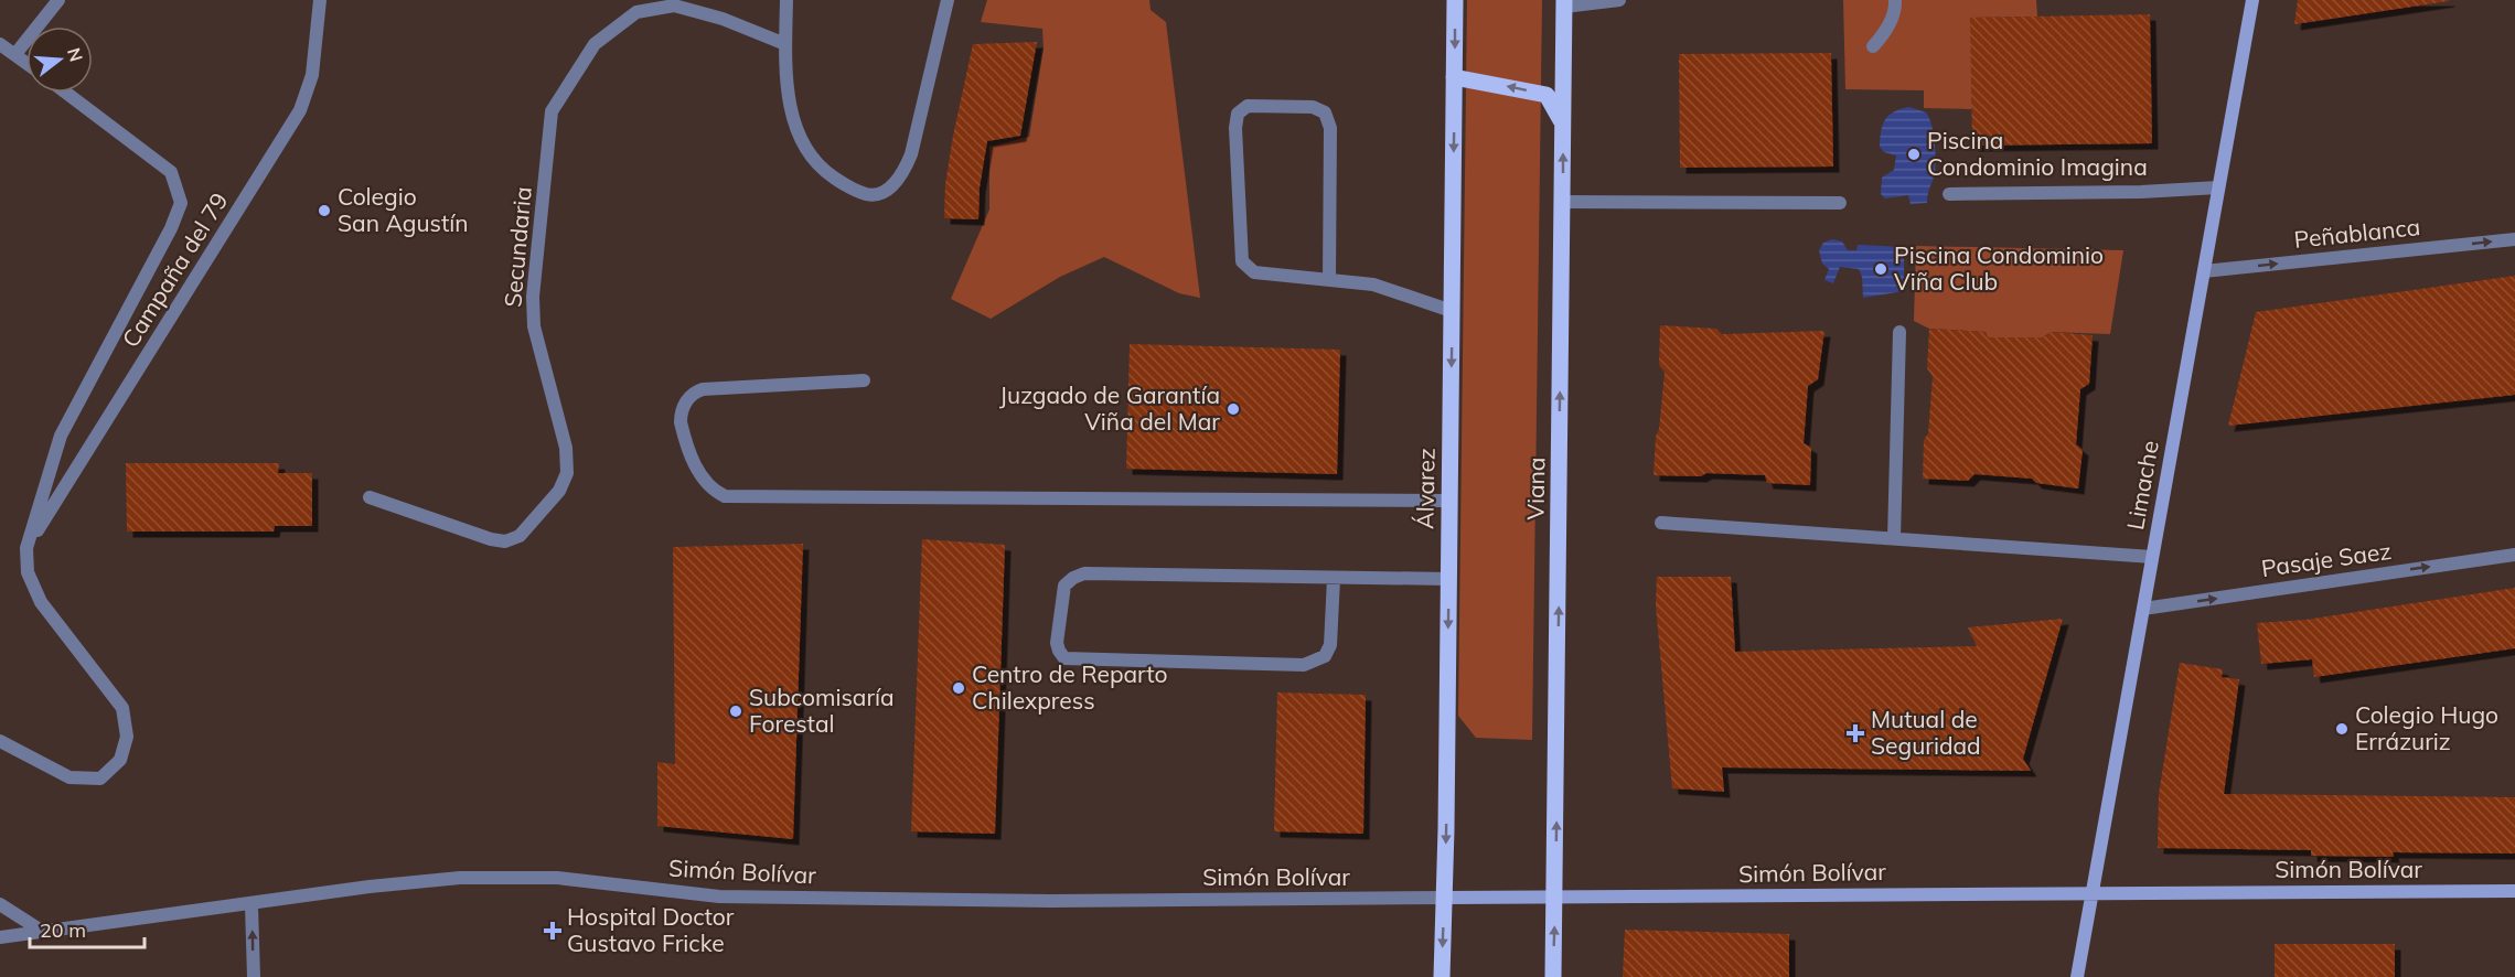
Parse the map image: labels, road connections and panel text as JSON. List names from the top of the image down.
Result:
{
  "streets": {
    "main road": [
      "Limache",
      "Álvarez",
      "Viana",
      "Simón Bolívar"
    ],
    "street": [
      "Peñablanca",
      "Secundaria",
      "Campaña del 79",
      "Pasaje Saez"
    ]
  },
  "crossings": [
    ["Peñablanca", "Limache"],
    ["Limache", "Pasaje Saez"],
    ["Limache", "Simón Bolívar"],
    ["Álvarez", "Simón Bolívar"],
    ["Viana", "Simón Bolívar"]
  ],
  "one_way": [
    "Peñablanca",
    "Álvarez",
    "Viana",
    "Pasaje Saez"
  ],
  "places": {
    "other": [
      "Piscina Condominio Imagina",
      "Colegio San Agustín",
      "Piscina Condominio Viña Club",
      "Juzgado de Garantía Viña del Mar",
      "Centro de Reparto Chilexpress",
      "Subcomisaría Forestal",
      "Colegio Hugo Errázuriz"
    ],
    "health": ["Mutual de Seguridad", "Hospital Doctor Gustavo Fricke"]
  },
  "scale_bar": "20 m",
  "north": "right"
}
